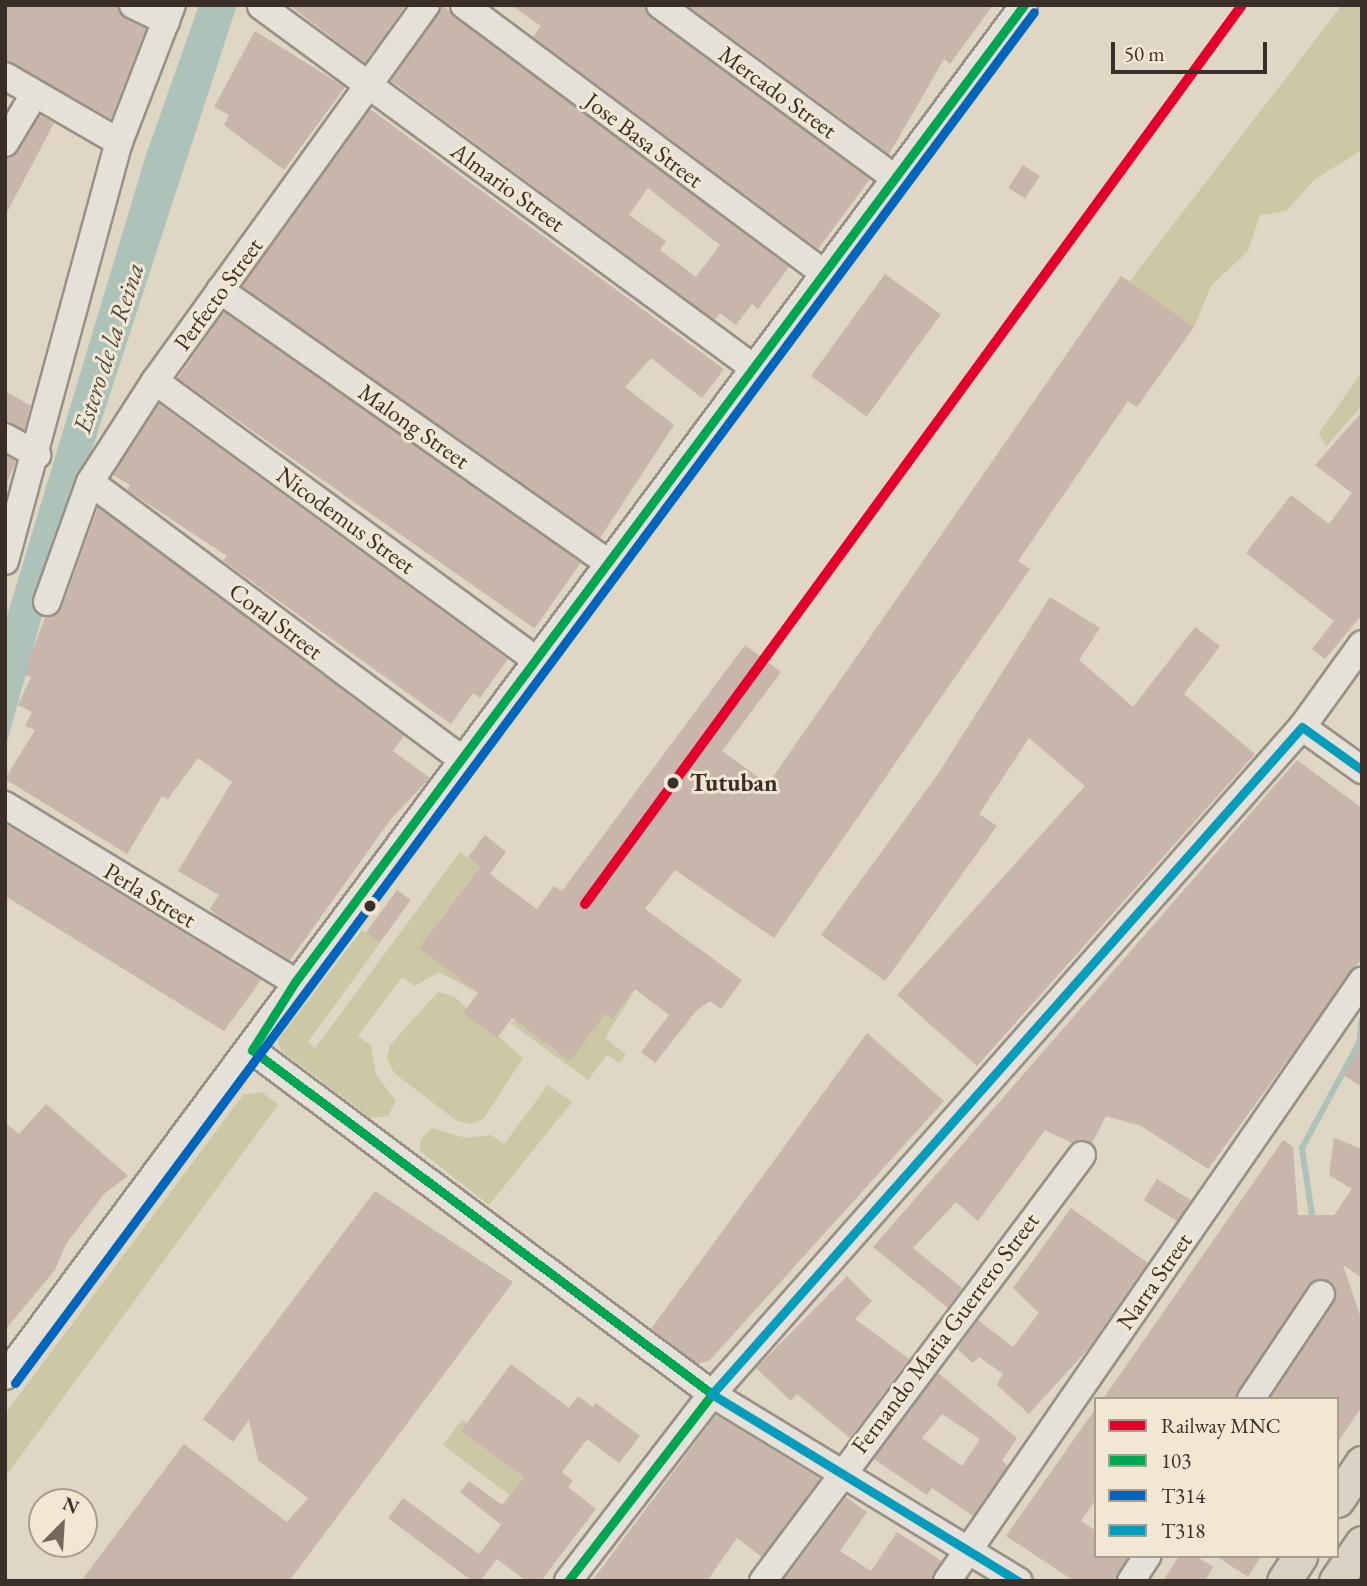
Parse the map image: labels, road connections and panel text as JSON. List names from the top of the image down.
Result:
{
  "streets": {
    "street": [
      "Mercado Street",
      "Jose Basa Street",
      "Almario Street",
      "Perfecto Street",
      "Malong Street",
      "Nicodemus Street",
      "Coral Street",
      "Perla Street",
      "Narra Street",
      "Fernando Maria Guerrero Street"
    ]
  },
  "crossings": [
    ["Almario Street", "Perfecto Street"],
    ["Perfecto Street", "Malong Street"],
    ["Perfecto Street", "Nicodemus Street"],
    ["Perfecto Street", "Coral Street"]
  ],
  "water": ["Estero de la Reina"],
  "places": ["Tutuban"],
  "lines": [
    "rail line MNC",
    "transit line 103",
    "transit line T314",
    "transit line T318"
  ],
  "legend": [
    "Railway MNC",
    "103",
    "T314",
    "T318"
  ],
  "scale_bar": "50 m",
  "north": "top right"
}
